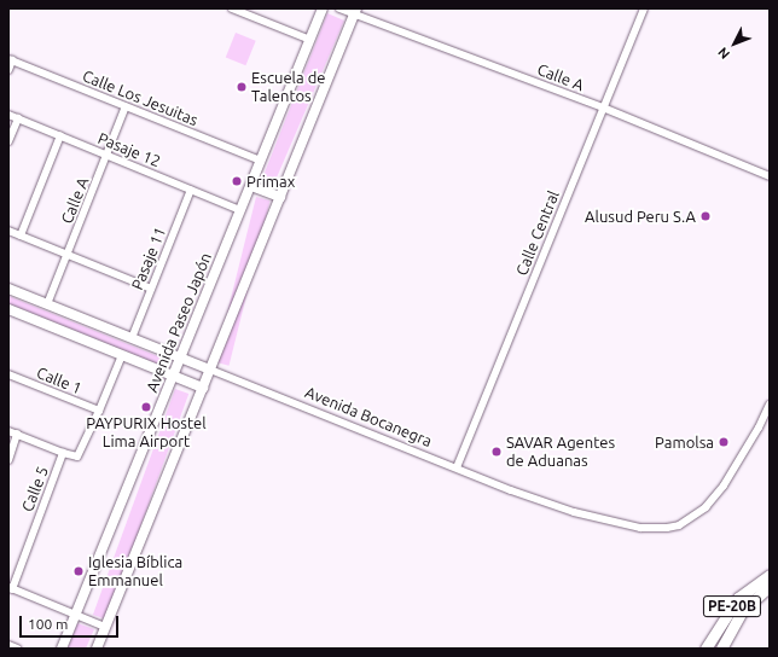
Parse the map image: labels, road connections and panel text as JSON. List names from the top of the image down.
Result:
{
  "streets": {
    "highway": ["PE-20B"],
    "main road": ["Avenida Paseo Japón", "Avenida Bocanegra"],
    "street": [
      "Calle A",
      "Calle Los Jesuitas",
      "Pasaje 12",
      "Calle Central",
      "Pasaje 11",
      "Calle 1",
      "Calle 5"
    ]
  },
  "crossings": [
    ["Calle A", "Calle Los Jesuitas"],
    ["Calle A", "Pasaje 12"],
    ["Calle A", "Calle Central"],
    ["Calle A", "Avenida Bocanegra"],
    ["Calle Los Jesuitas", "Avenida Paseo Japón"],
    ["Pasaje 12", "Pasaje 11"],
    ["Pasaje 12", "Avenida Paseo Japón"],
    ["Calle Central", "Avenida Bocanegra"],
    ["Pasaje 11", "Avenida Bocanegra"],
    ["Avenida Paseo Japón", "Avenida Bocanegra"]
  ],
  "places": [
    "Escuela de Talentos",
    "Primax",
    "Alusud Peru S.A",
    "PAYPURIX Hostel Lima Airport",
    "Pamolsa",
    "SAVAR Agentes de Aduanas",
    "Iglesia Bíblica Emmanuel"
  ],
  "scale_bar": "100 m",
  "north": "bottom left"
}
